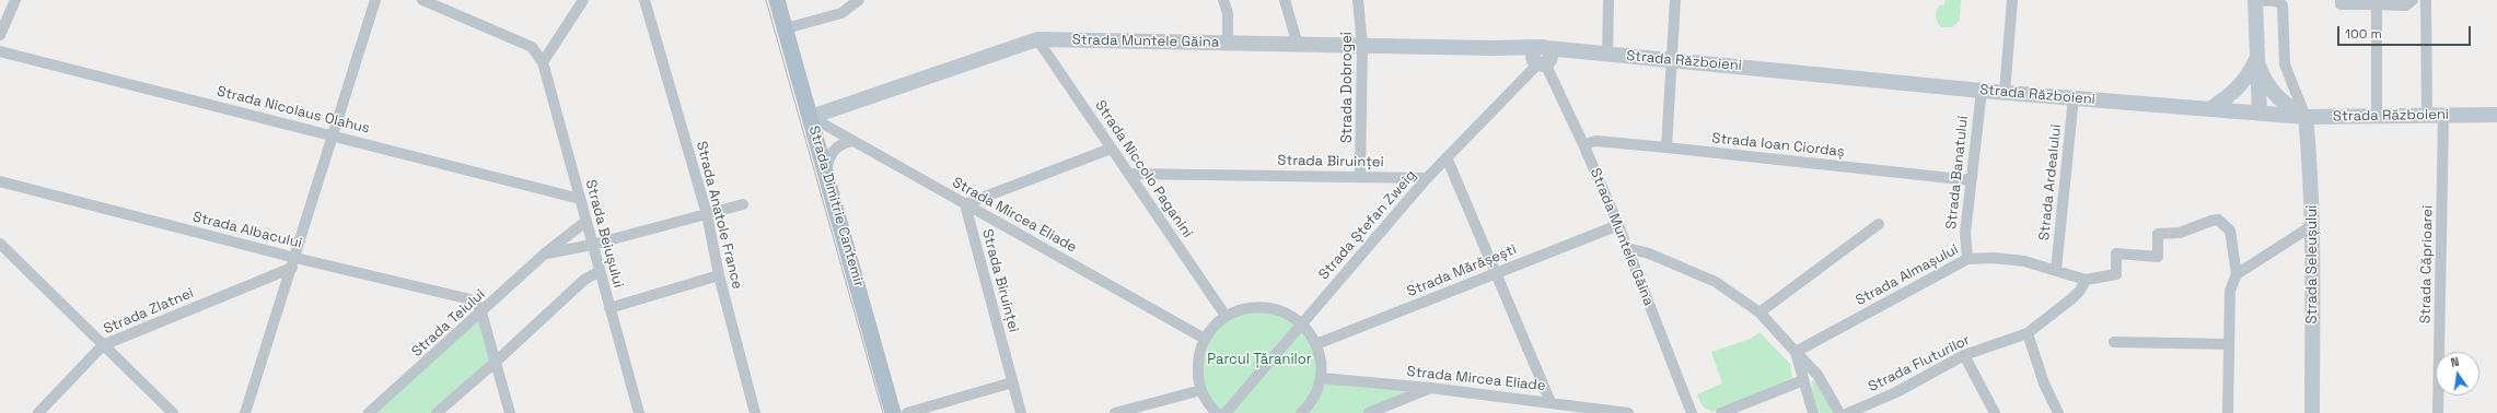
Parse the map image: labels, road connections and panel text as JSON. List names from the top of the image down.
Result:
{
  "streets": {
    "main road": ["Strada Dimitrie Cantemir"],
    "street": [
      "Strada Muntele Găina",
      "Strada Războieni",
      "Strada Dobrogei",
      "Strada Nicolaus Olahus",
      "Strada Ioan Ciordaș",
      "Strada Biruinței",
      "Strada Niccolo Paganini",
      "Strada Banatului",
      "Strada Ardealului",
      "Strada Anatole France",
      "Strada Mircea Eliade",
      "Strada Ștefan Zweig",
      "Strada Albacului",
      "Strada Beiușului",
      "Strada Seleușului",
      "Strada Căprioarei",
      "Strada Mărășești",
      "Strada Almașului",
      "Strada Zlatnei",
      "Strada Teiului",
      "Strada Fluturilor"
    ]
  },
  "crossings": [
    ["Strada Muntele Găina", "Strada Războieni"],
    ["Strada Muntele Găina", "Strada Dobrogei"],
    ["Strada Muntele Găina", "Strada Ioan Ciordaș"],
    ["Strada Muntele Găina", "Strada Niccolo Paganini"],
    ["Strada Muntele Găina", "Strada Dimitrie Cantemir"],
    ["Strada Muntele Găina", "Strada Mircea Eliade"],
    ["Strada Muntele Găina", "Strada Ștefan Zweig"],
    ["Strada Muntele Găina", "Strada Mărășești"],
    ["Strada Războieni", "Strada Banatului"],
    ["Strada Războieni", "Strada Ardealului"],
    ["Strada Războieni", "Strada Ștefan Zweig"],
    ["Strada Războieni", "Strada Seleușului"],
    ["Strada Războieni", "Strada Căprioarei"],
    ["Strada Dobrogei", "Strada Biruinței"],
    ["Strada Nicolaus Olahus", "Strada Beiușului"],
    ["Strada Ioan Ciordaș", "Strada Banatului"],
    ["Strada Biruinței", "Strada Niccolo Paganini"],
    ["Strada Biruinței", "Strada Mircea Eliade"],
    ["Strada Biruinței", "Strada Ștefan Zweig"],
    ["Strada Banatului", "Strada Almașului"],
    ["Strada Ardealului", "Strada Almașului"],
    ["Strada Dimitrie Cantemir", "Strada Mircea Eliade"],
    ["Strada Albacului", "Strada Zlatnei"],
    ["Strada Albacului", "Strada Teiului"],
    ["Strada Beiușului", "Strada Teiului"],
    ["Strada Almașului", "Strada Fluturilor"]
  ],
  "parks": ["Parcul Țăranilor"],
  "scale_bar": "100 m",
  "north": "top"
}
